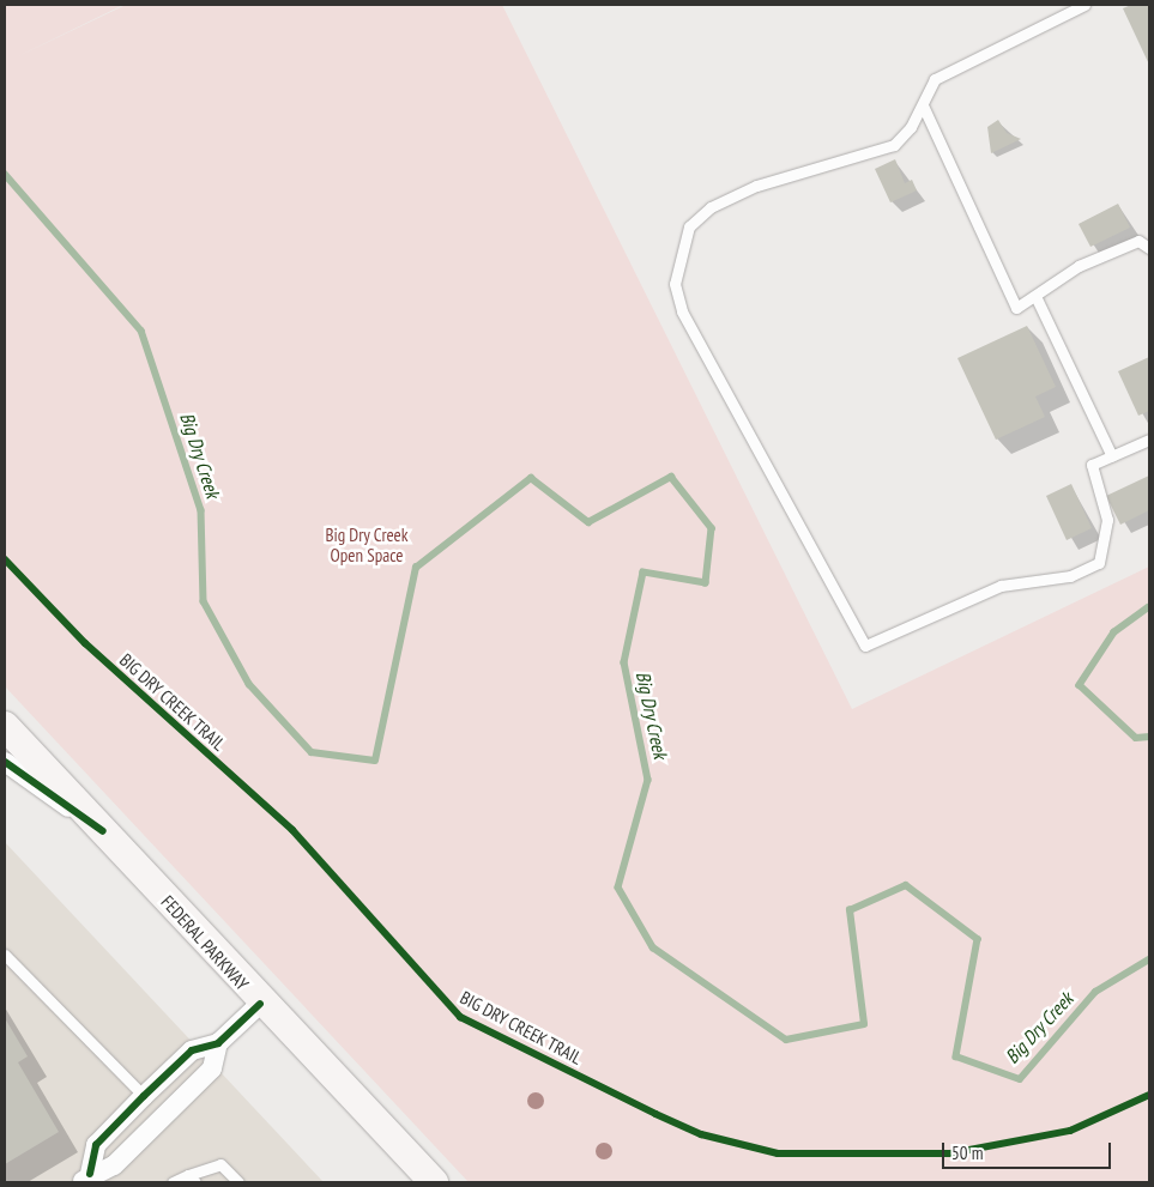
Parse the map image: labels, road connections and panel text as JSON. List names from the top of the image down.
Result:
{
  "streets": {
    "main road": ["FEDERAL PARKWAY"],
    "cycle path": ["BIG DRY CREEK TRAIL"]
  },
  "water": ["Big Dry Creek"],
  "parks": ["Big Dry Creek Open Space"],
  "scale_bar": "50 m"
}
